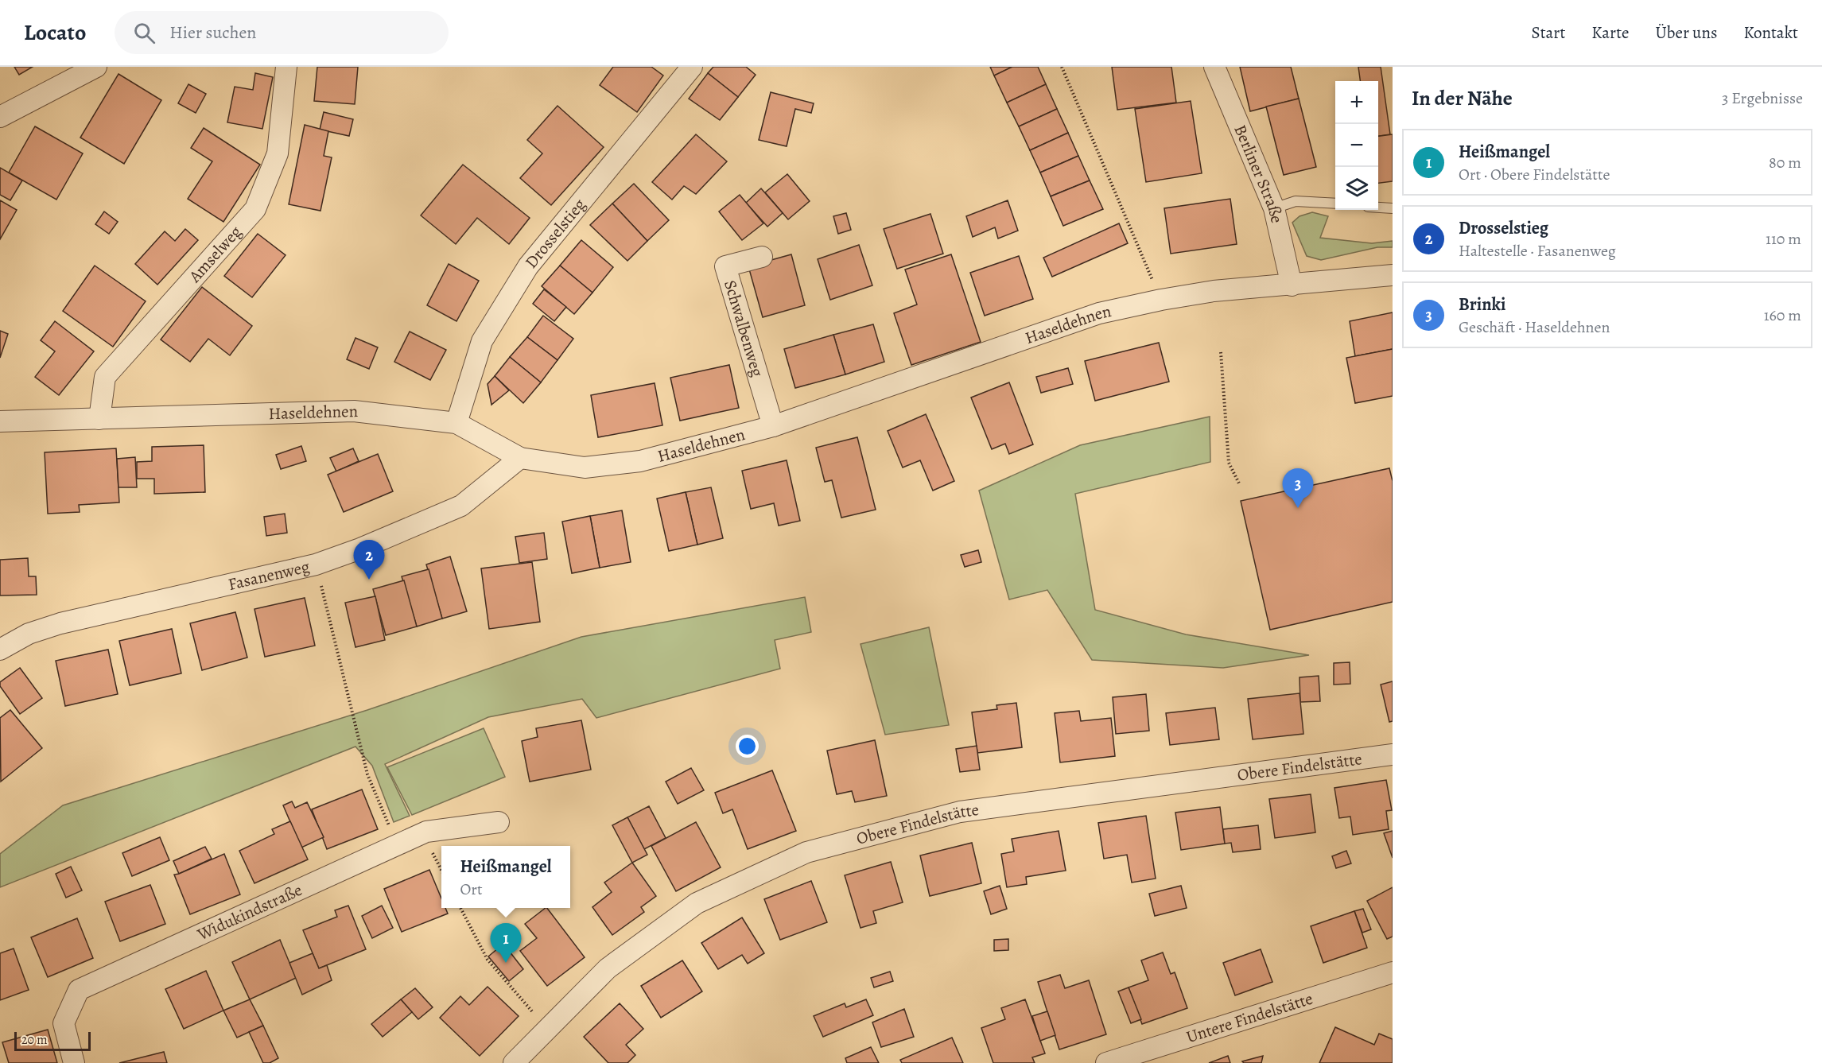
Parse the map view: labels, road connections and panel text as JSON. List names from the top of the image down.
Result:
{
  "streets": {
    "street": [
      "Berliner Straße",
      "Drosselstieg",
      "Amselweg",
      "Haseldehnen",
      "Schwalbenweg",
      "Fasanenweg",
      "Obere Findelstätte",
      "Widukindstraße",
      "Untere Findelstätte"
    ]
  },
  "crossings": [
    ["Berliner Straße", "Haseldehnen"],
    ["Drosselstieg", "Haseldehnen"],
    ["Amselweg", "Haseldehnen"],
    ["Haseldehnen", "Schwalbenweg"],
    ["Haseldehnen", "Fasanenweg"]
  ],
  "scale_bar": "20 m",
  "page": {
    "header": "Locato",
    "search": "Hier suchen",
    "nav": [
      "Start",
      "Karte",
      "Über uns",
      "Kontakt"
    ],
    "heading": ["In der Nähe", "3 Ergebnisse"],
    "map_buttons": ["+", "−"],
    "list": [
      {
        "mark": "1",
        "name": "Heißmangel",
        "note": "Ort · Obere Findelstätte",
        "value": "80 m"
      },
      {
        "mark": "2",
        "name": "Drosselstieg",
        "note": "Haltestelle · Fasanenweg",
        "value": "110 m"
      },
      {
        "mark": "3",
        "name": "Brinki",
        "note": "Geschäft · Haseldehnen",
        "value": "160 m"
      }
    ],
    "pins": ["3", "2", "1"],
    "popup": ["Heißmangel", "Ort"],
    "scale": "20 m"
  }
}
